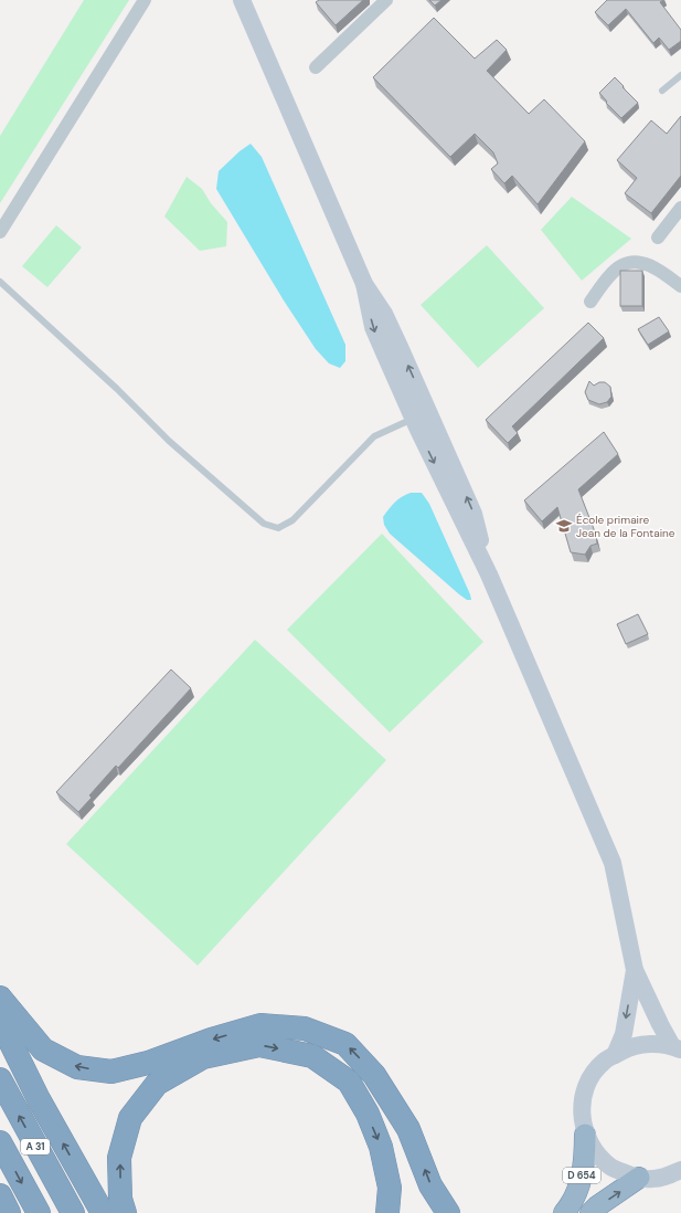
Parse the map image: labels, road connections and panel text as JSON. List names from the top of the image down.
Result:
{
  "streets": {
    "highway": ["A 31", "D 654"]
  },
  "places": {
    "school or university": ["École primaire Jean de la Fontaine"]
  }
}
